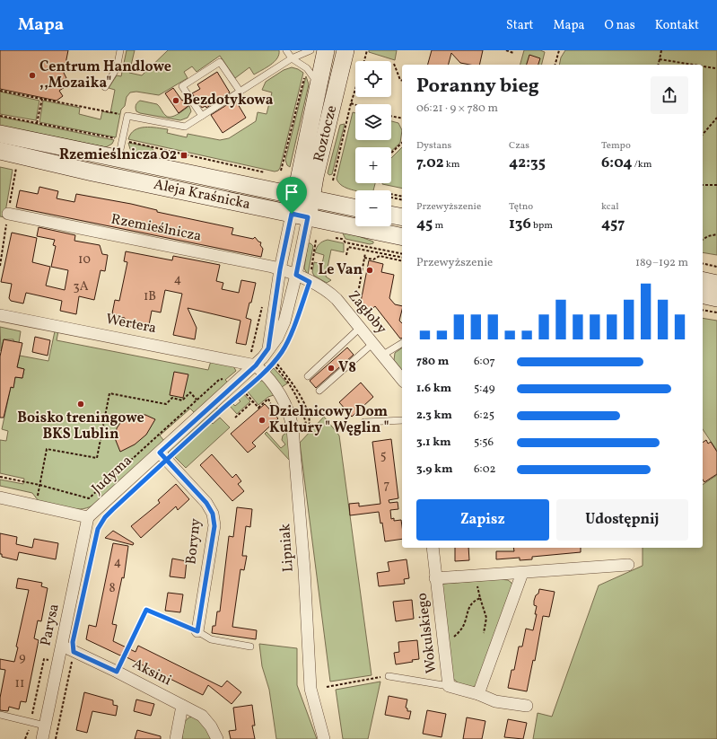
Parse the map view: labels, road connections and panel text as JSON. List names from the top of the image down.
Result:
{
  "streets": {
    "main road": ["Roztocze", "Aleja Kraśnicka"],
    "street": [
      "Rzemieślnicza",
      "Zagłoby",
      "Wertera",
      "Judyma",
      "Boryny",
      "Lipniak",
      "Parysa",
      "Wokulskiego",
      "Aksini"
    ]
  },
  "crossings": [
    ["Roztocze", "Aleja Kraśnicka"],
    ["Roztocze", "Judyma"],
    ["Aleja Kraśnicka", "Judyma"],
    ["Rzemieślnicza", "Zagłoby"],
    ["Rzemieślnicza", "Judyma"],
    ["Zagłoby", "Judyma"],
    ["Wertera", "Judyma"],
    ["Wertera", "Lipniak"],
    ["Judyma", "Boryny"],
    ["Judyma", "Lipniak"],
    ["Judyma", "Parysa"],
    ["Parysa", "Aksini"]
  ],
  "places": {
    "other": [
      "Centrum Handlowe ,,Mozaika\"",
      "Bezdotykowa",
      "Le Van",
      "V8",
      "Boisko treningowe BKS Lublin",
      "Dzielnicowy Dom Kultury \" Węglin \""
    ],
    "transit": ["Rzemieślnicza 02"]
  },
  "house_numbers": [
    "10",
    "4",
    "3A",
    "1B",
    "5",
    "7",
    "4",
    "8",
    "9",
    "11"
  ],
  "page": {
    "header": "Mapa",
    "nav": [
      "Start",
      "Mapa",
      "O nas",
      "Kontakt"
    ],
    "map_buttons": ["+", "−"],
    "heading": ["Poranny bieg", "06:21 · 9 × 780 m"],
    "stats": [
      ["Dystans", "7.02 km"],
      ["Czas", "42:35"],
      ["Tempo", "6:04 /km"],
      ["Przewyższenie", "45 m"],
      ["Tętno", "136 bpm"],
      ["kcal", "457"]
    ],
    "chart": ["Przewyższenie", "189–192 m"],
    "list": [
      {
        "name": "780 m",
        "note": "6:07"
      },
      {
        "name": "1.6 km",
        "note": "5:49"
      },
      {
        "name": "2.3 km",
        "note": "6:25"
      },
      {
        "name": "3.1 km",
        "note": "5:56"
      },
      {
        "name": "3.9 km",
        "note": "6:02"
      }
    ],
    "buttons": ["Zapisz", "Udostępnij"]
  }
}
